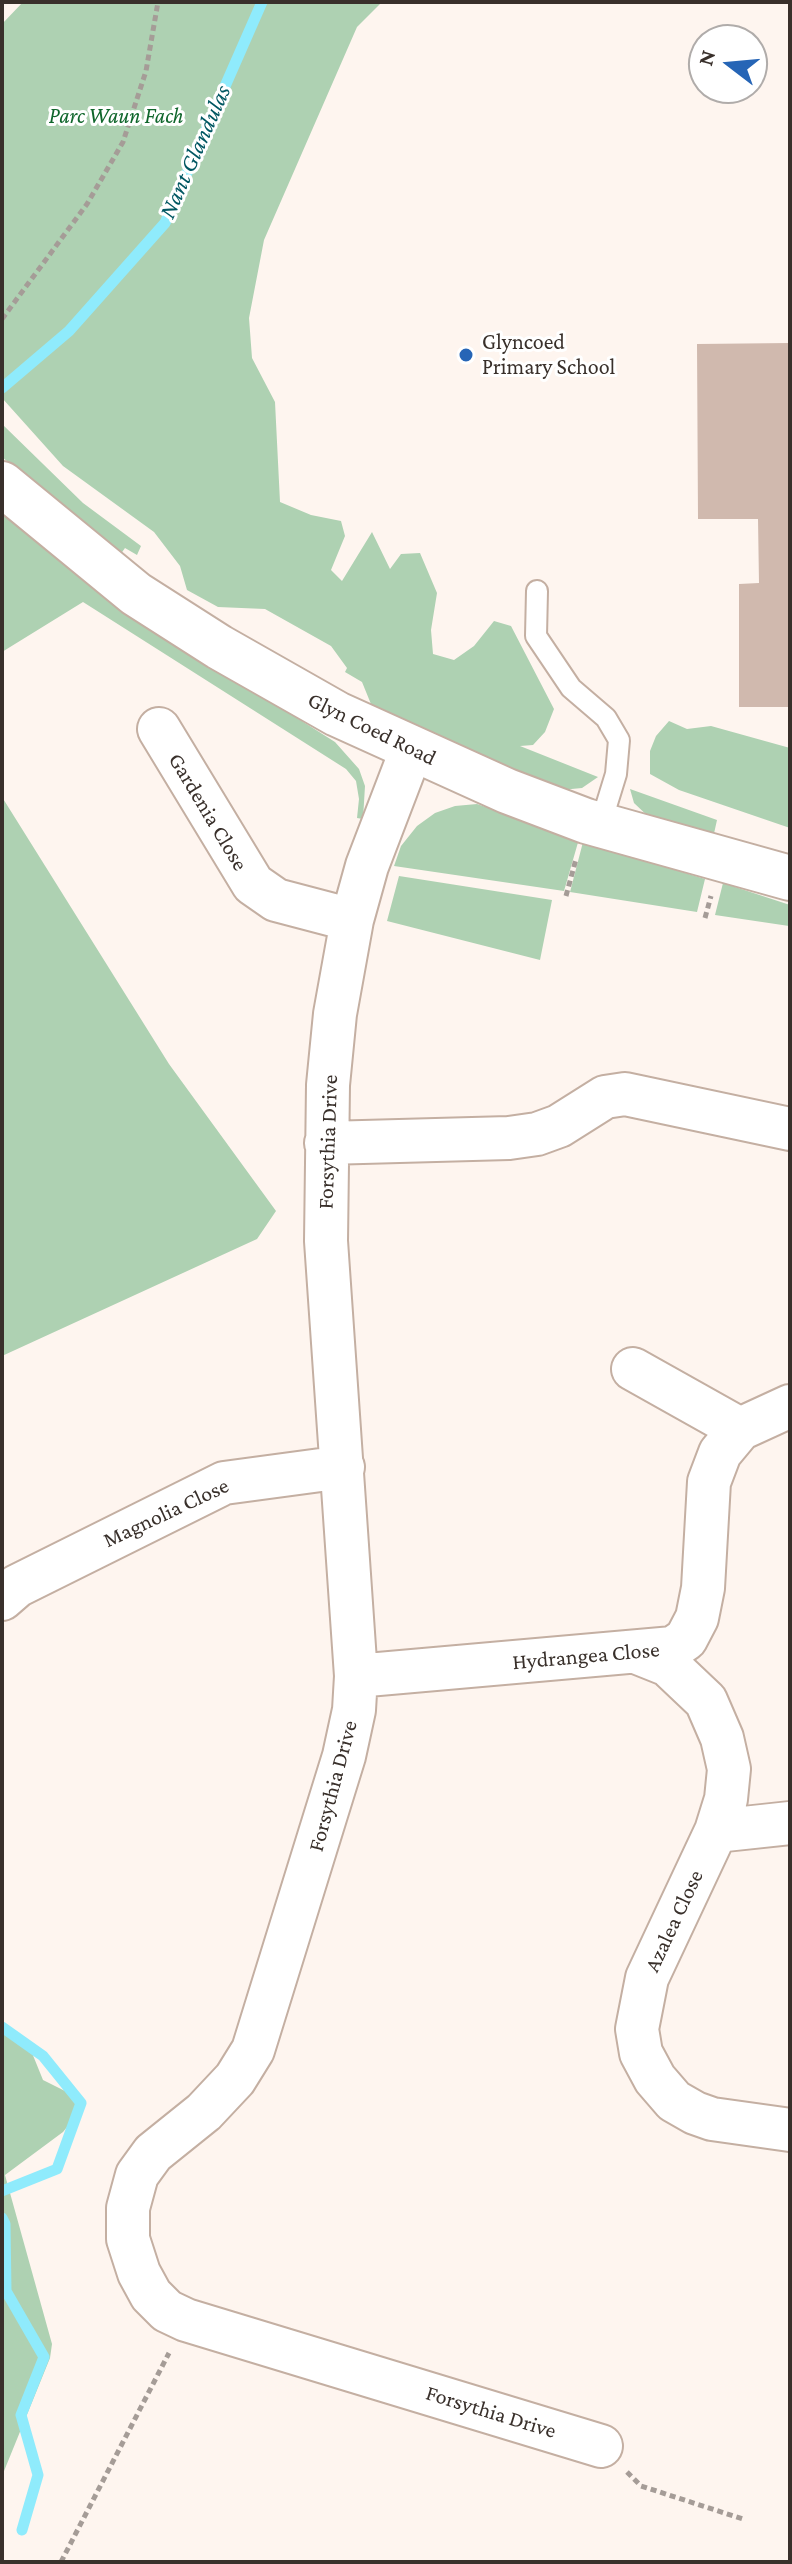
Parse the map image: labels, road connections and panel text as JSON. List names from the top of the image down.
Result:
{
  "streets": {
    "street": [
      "Glyn Coed Road",
      "Gardenia Close",
      "Forsythia Drive",
      "Magnolia Close",
      "Hydrangea Close",
      "Azalea Close"
    ]
  },
  "crossings": [
    ["Glyn Coed Road", "Forsythia Drive"],
    ["Gardenia Close", "Forsythia Drive"],
    ["Forsythia Drive", "Magnolia Close"],
    ["Forsythia Drive", "Hydrangea Close"],
    ["Hydrangea Close", "Azalea Close"]
  ],
  "water": ["Nant Glandulas"],
  "parks": ["Parc Waun Fach"],
  "places": ["Glyncoed Primary School"],
  "north": "left"
}
